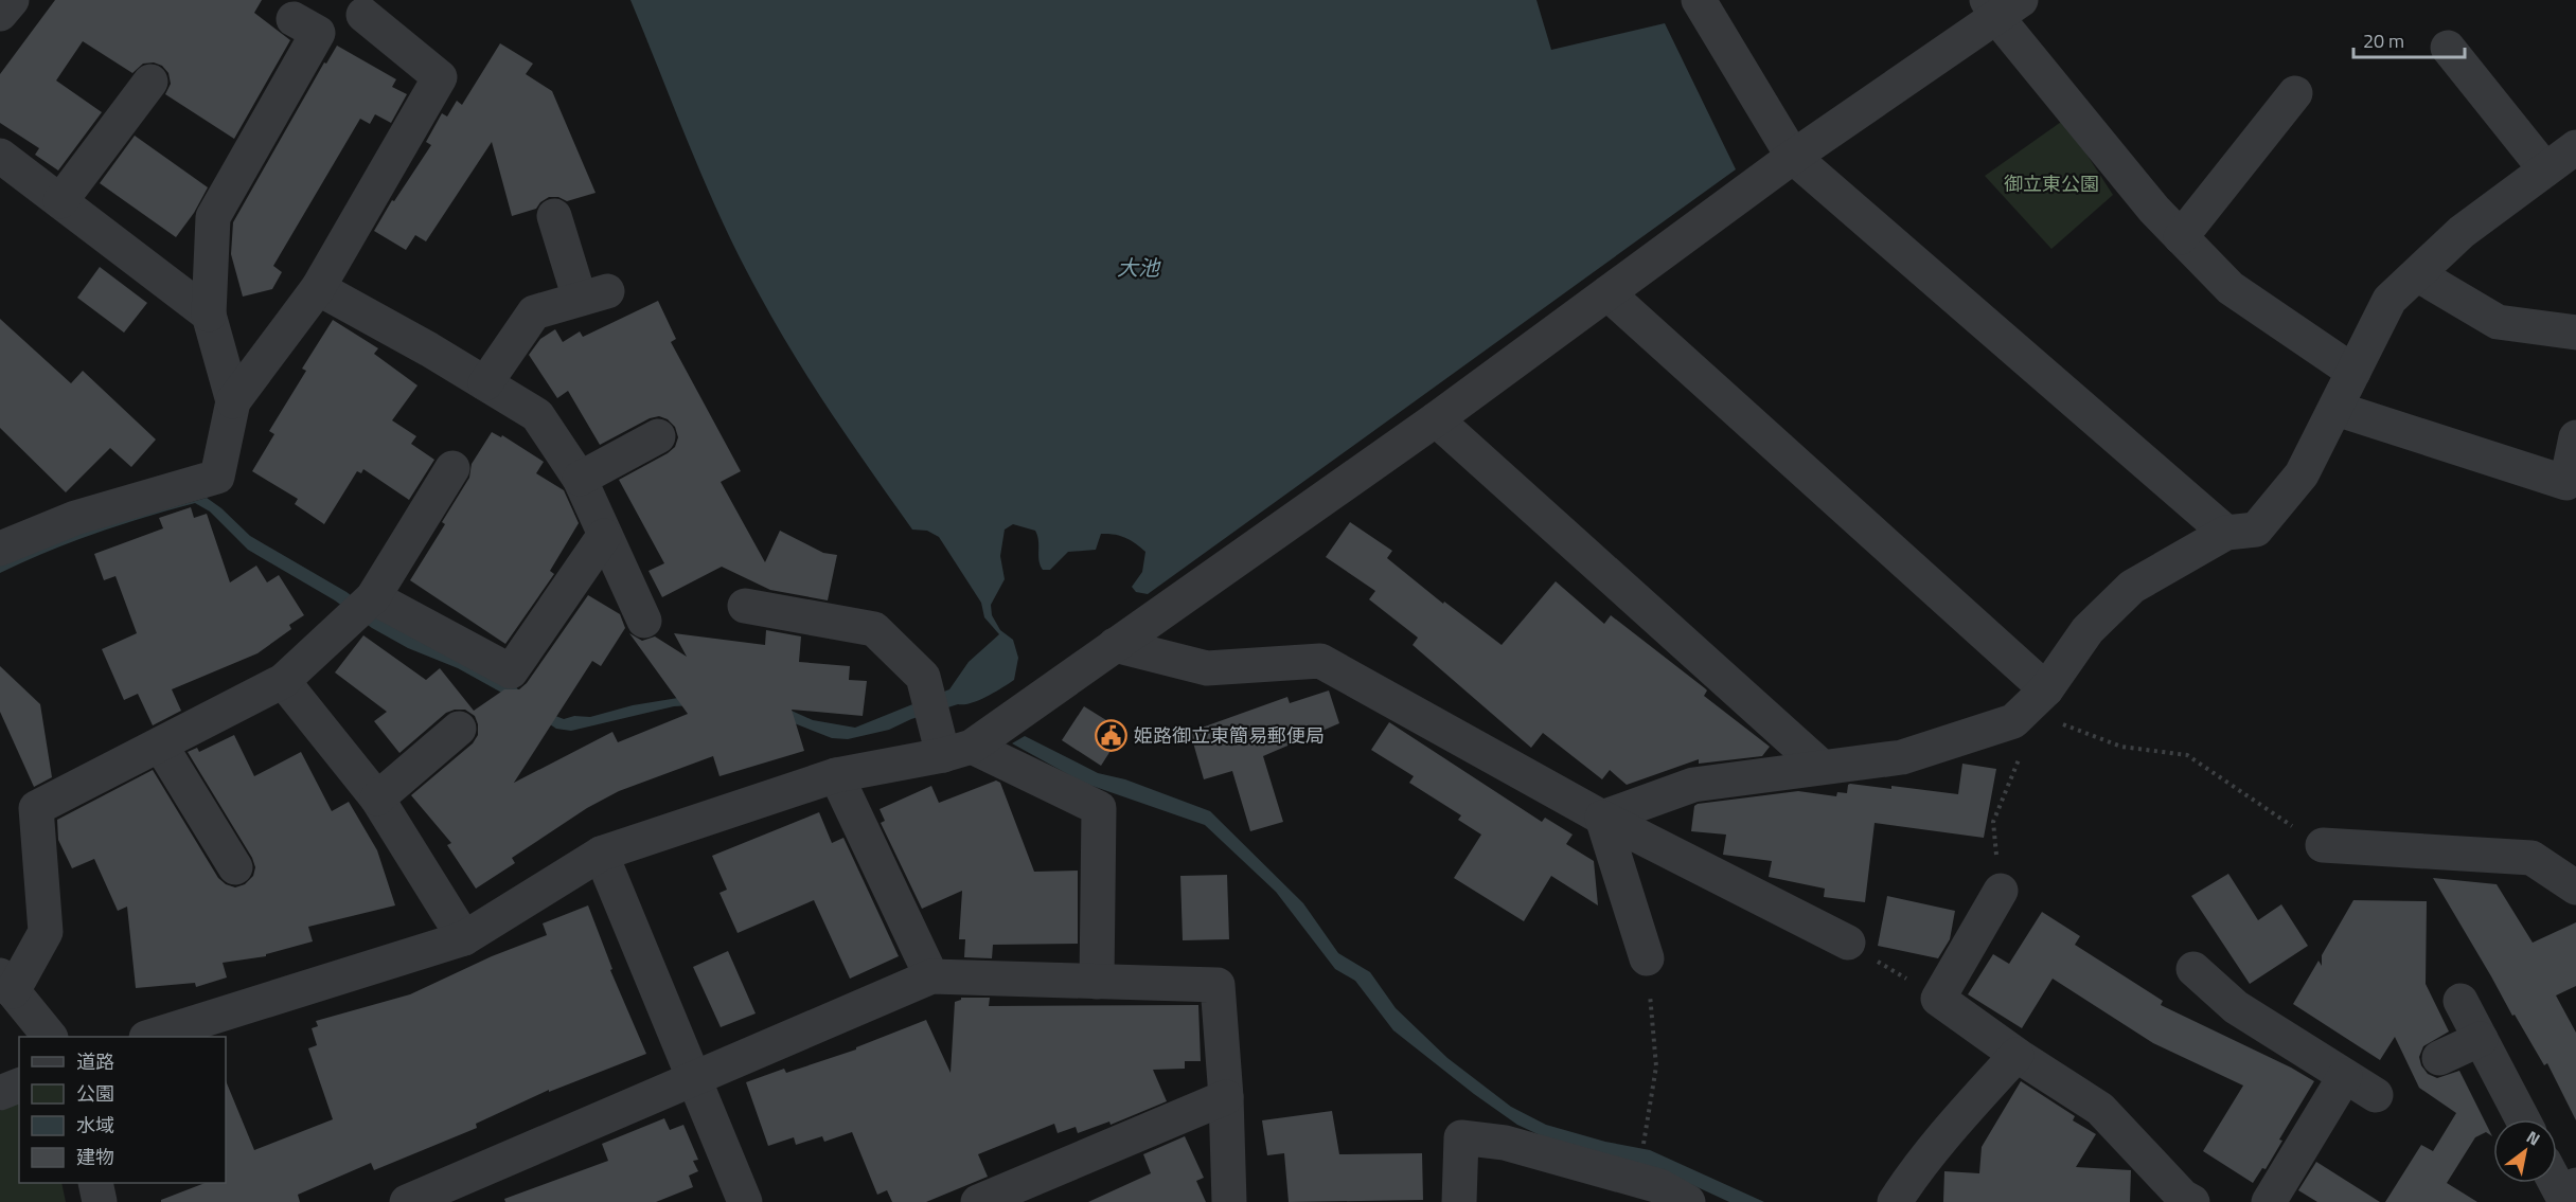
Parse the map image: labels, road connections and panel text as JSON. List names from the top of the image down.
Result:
{
  "water": ["大池"],
  "parks": ["御立東公園"],
  "places": {
    "public building": ["姫路御立東簡易郵便局"]
  },
  "legend": [
    "道路",
    "公園",
    "水域",
    "建物"
  ],
  "scale_bar": "20 m",
  "north": "top right"
}
